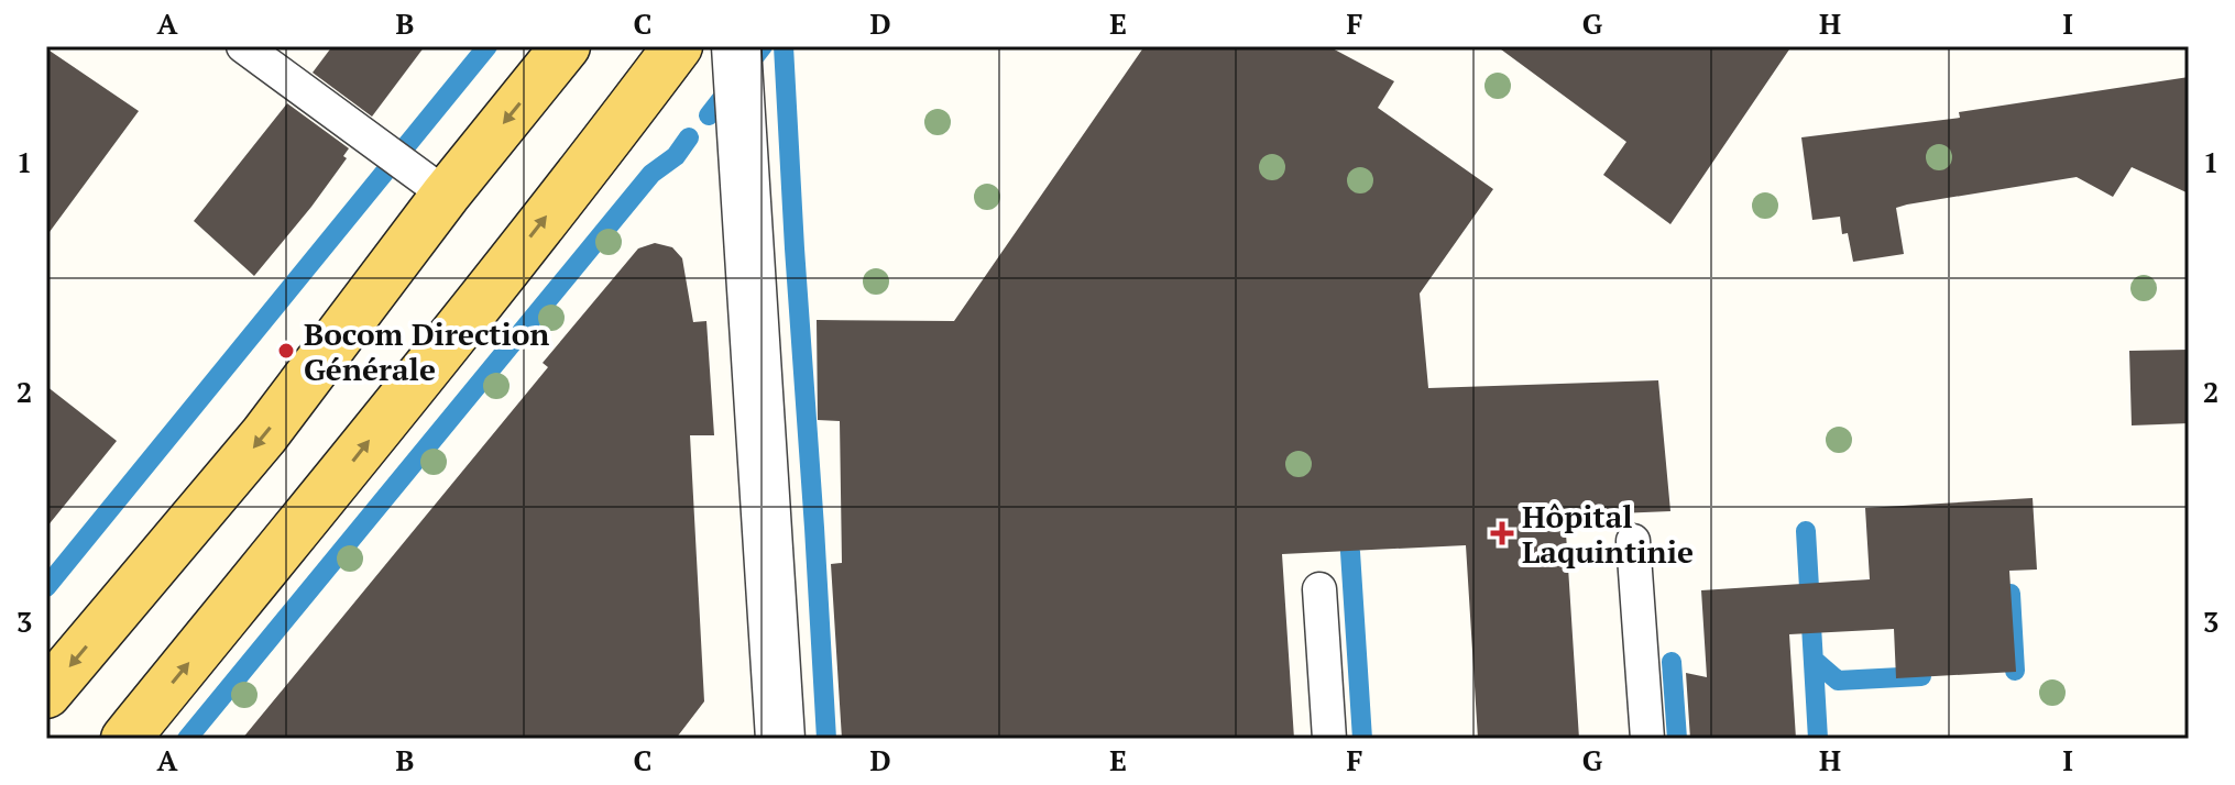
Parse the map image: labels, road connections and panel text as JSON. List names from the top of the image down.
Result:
{
  "places": {
    "other": ["Bocom Direction Générale"],
    "health": ["Hôpital Laquintinie"]
  },
  "grid": {
    "columns": [
      "A",
      "B",
      "C",
      "D",
      "E",
      "F",
      "G",
      "H",
      "I"
    ],
    "rows": ["1", "2", "3"]
  }
}
